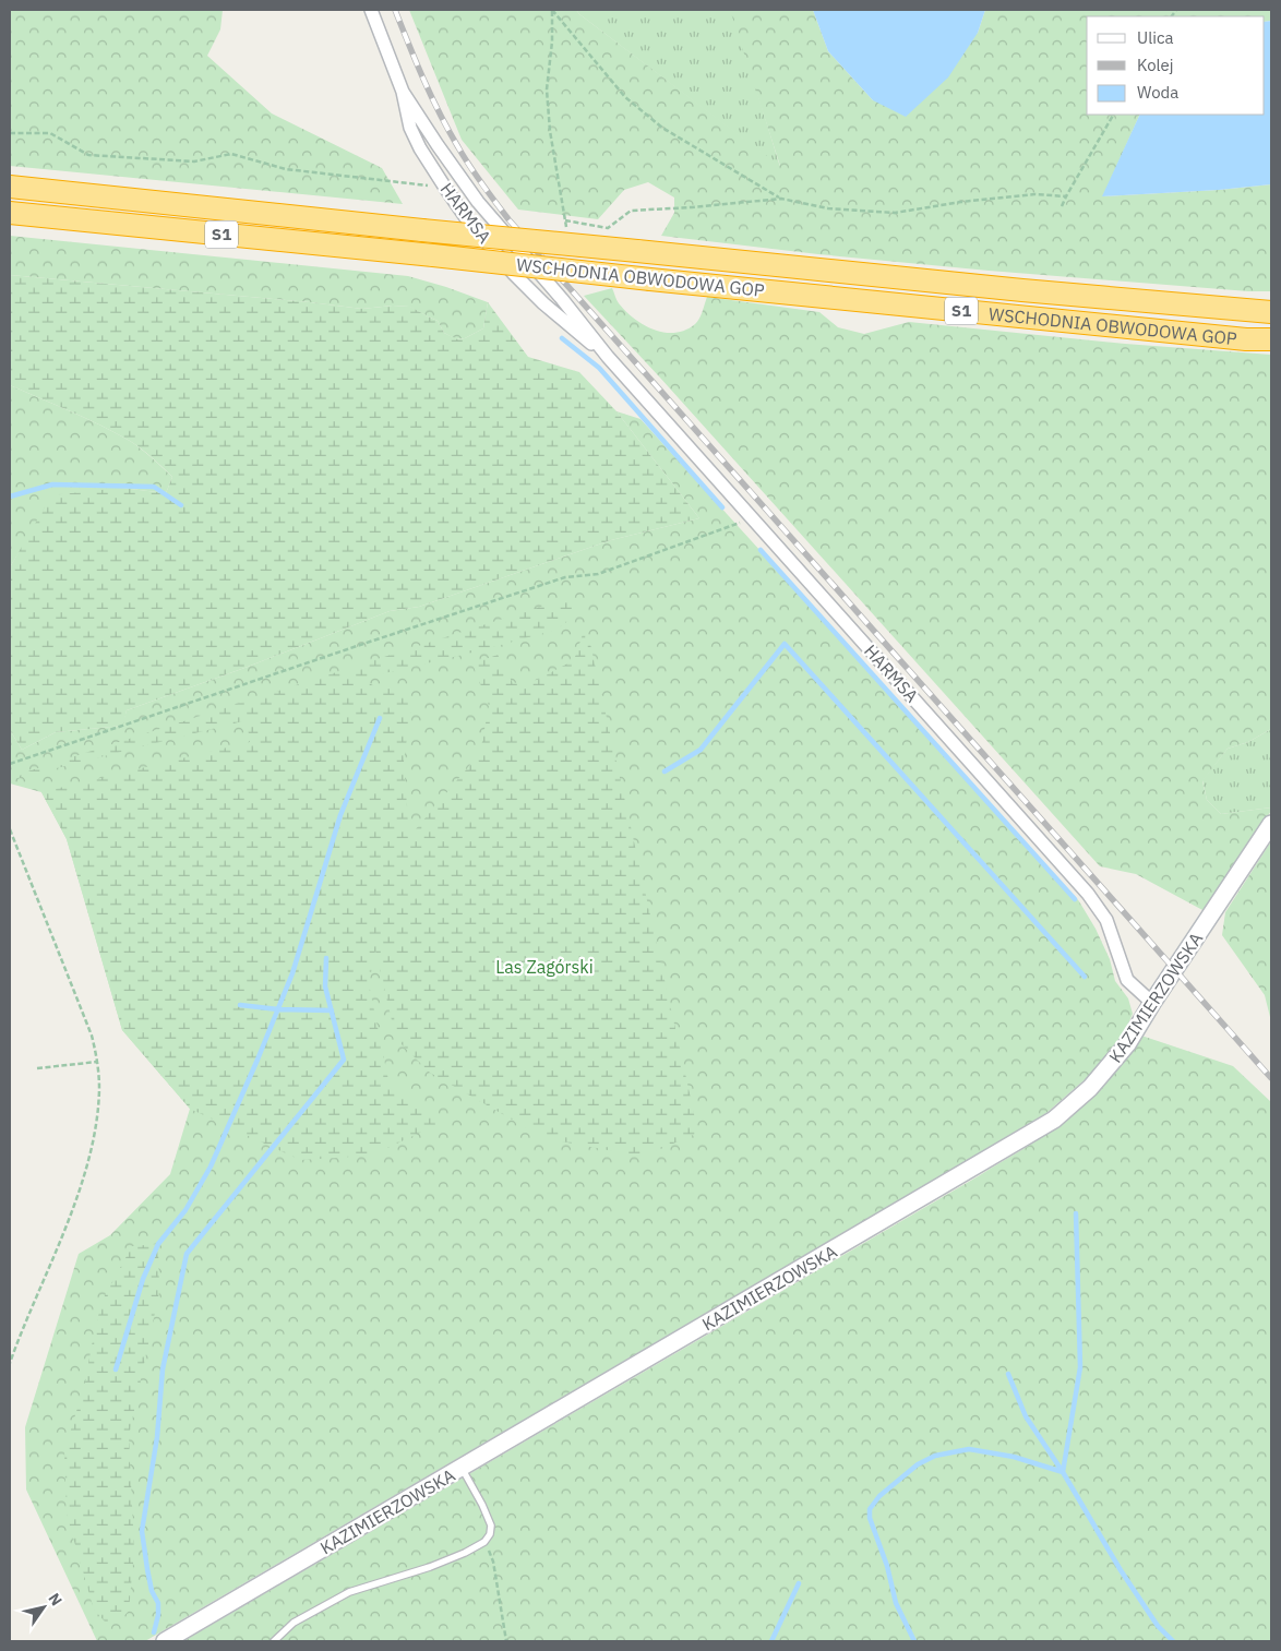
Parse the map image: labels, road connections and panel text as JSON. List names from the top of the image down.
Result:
{
  "streets": {
    "highway": ["S1", "WSCHODNIA OBWODOWA GOP"],
    "street": ["HARMSA", "KAZIMIERZOWSKA"]
  },
  "crossings": [
    ["HARMSA", "KAZIMIERZOWSKA"]
  ],
  "parks": ["Las Zagórski"],
  "legend": ["Ulica", "Kolej", "Woda"],
  "north": "top right"
}
